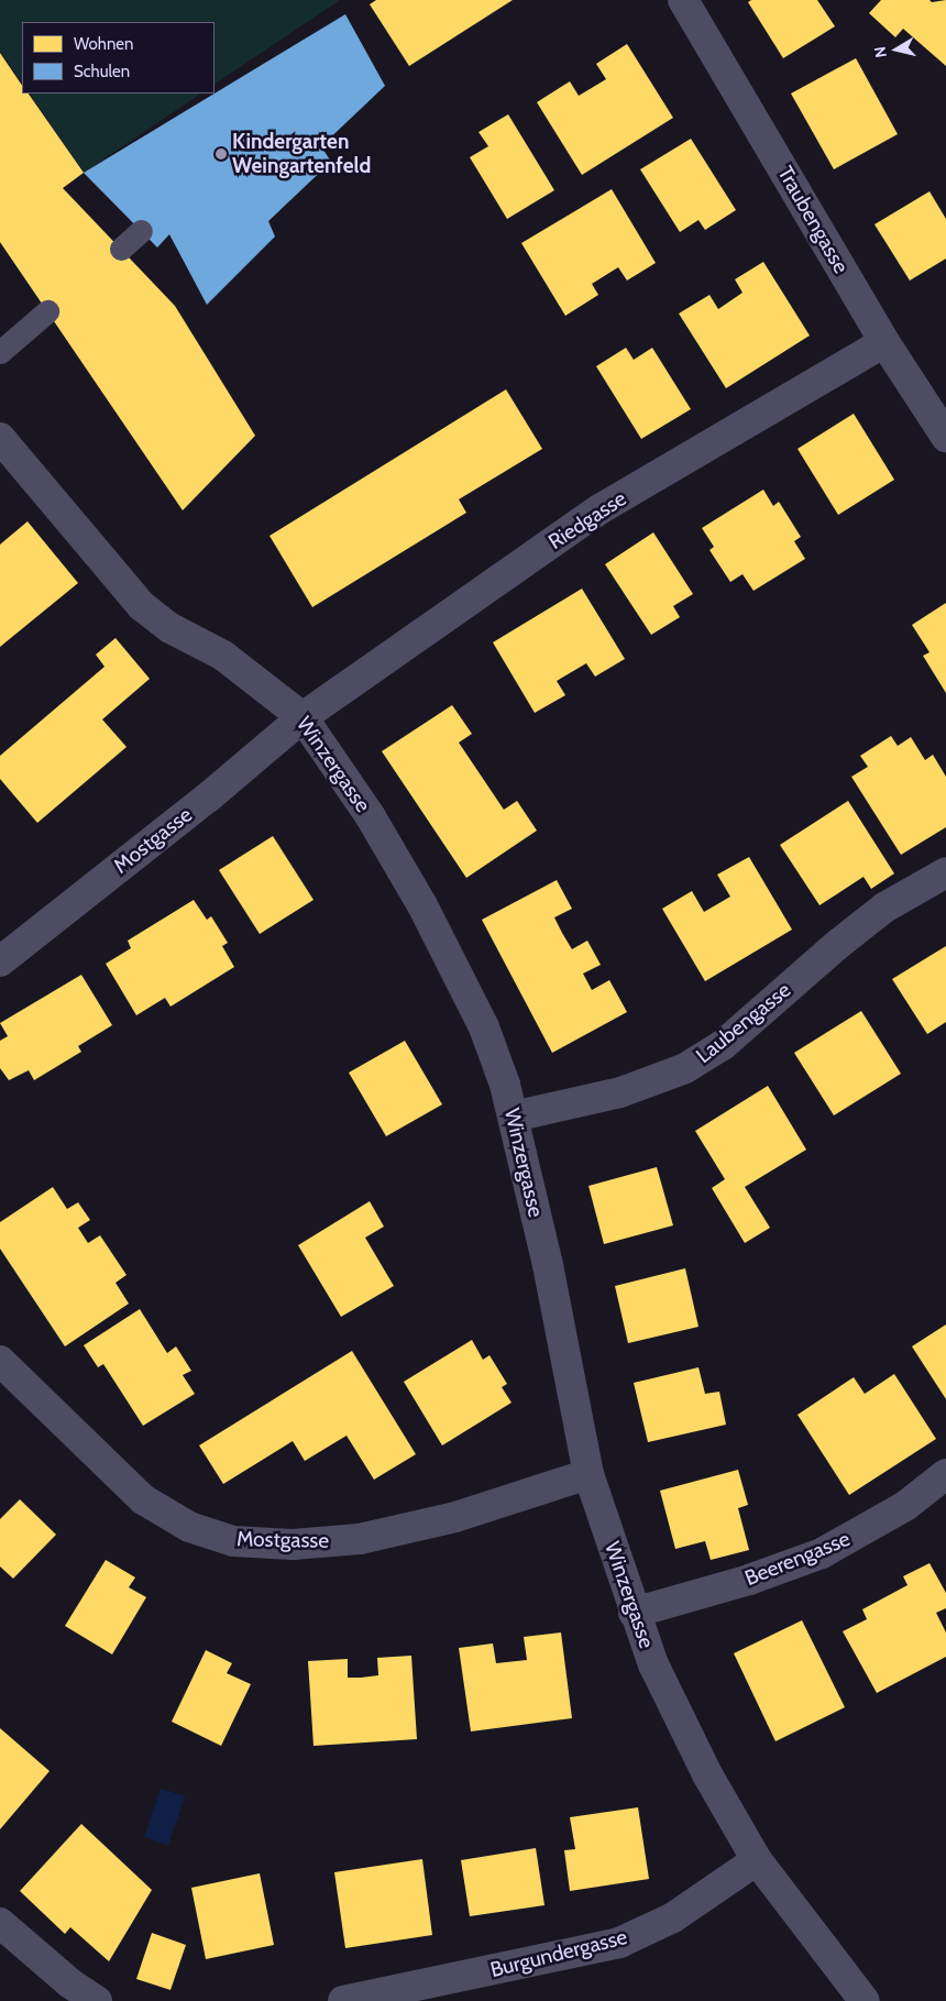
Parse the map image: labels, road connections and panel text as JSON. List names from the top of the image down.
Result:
{
  "streets": {
    "street": [
      "Traubengasse",
      "Riedgasse",
      "Winzergasse",
      "Mostgasse",
      "Laubengasse",
      "Beerengasse",
      "Burgundergasse"
    ]
  },
  "crossings": [
    ["Traubengasse", "Riedgasse"],
    ["Riedgasse", "Winzergasse"],
    ["Riedgasse", "Mostgasse"],
    ["Winzergasse", "Mostgasse"],
    ["Winzergasse", "Laubengasse"],
    ["Winzergasse", "Beerengasse"],
    ["Winzergasse", "Burgundergasse"]
  ],
  "places": ["Kindergarten Weingartenfeld"],
  "legend": ["Wohnen", "Schulen"],
  "north": "left"
}
